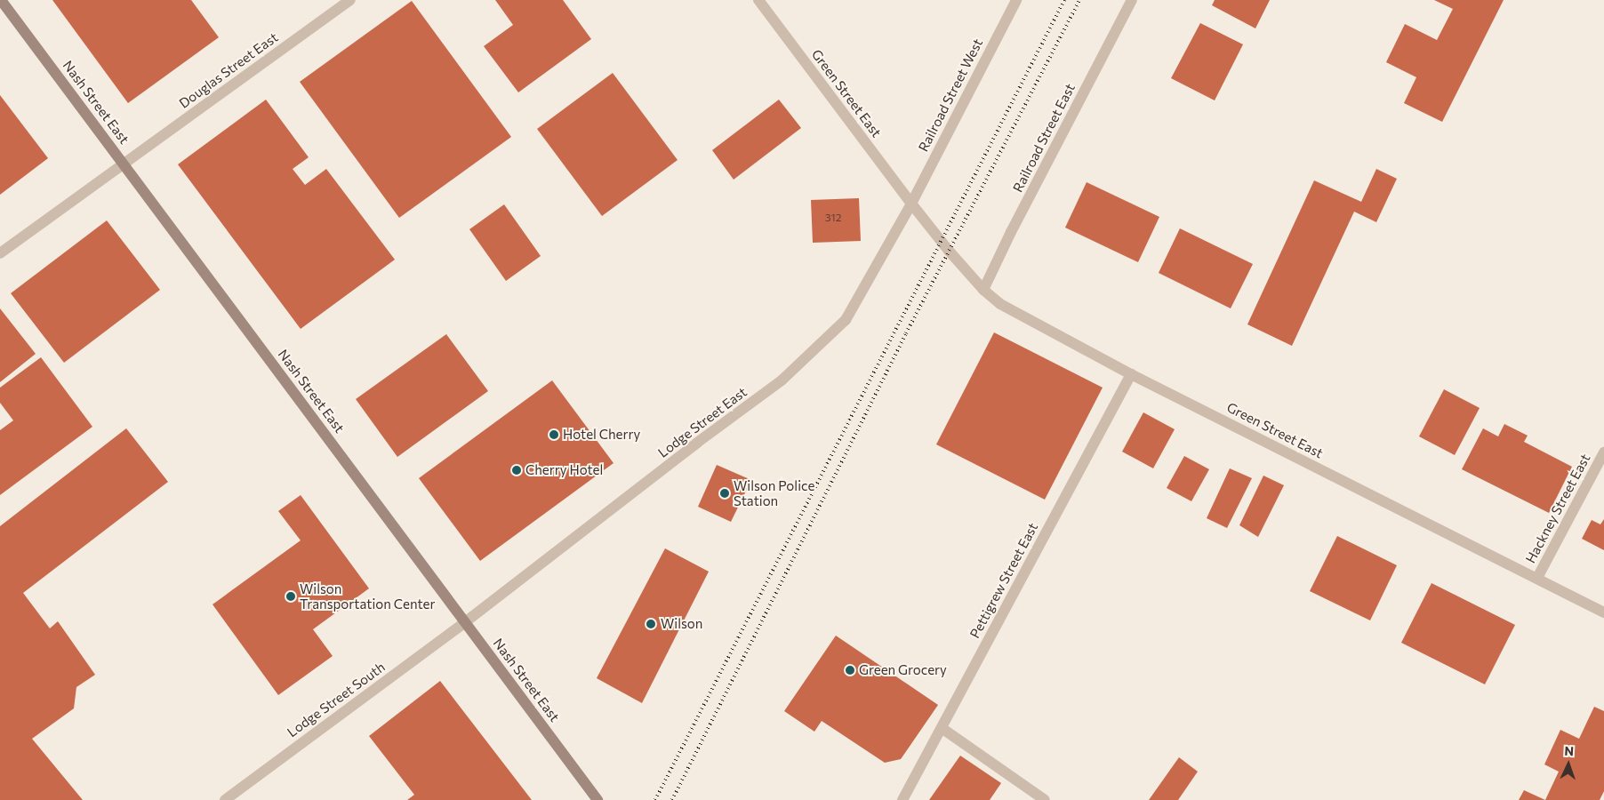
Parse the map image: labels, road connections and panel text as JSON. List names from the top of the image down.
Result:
{
  "streets": {
    "main road": ["Nash Street East"],
    "street": [
      "Douglas Street East",
      "Green Street East",
      "Railroad Street West",
      "Railroad Street East",
      "Lodge Street East",
      "Hackney Street East",
      "Pettigrew Street East",
      "Lodge Street South"
    ]
  },
  "crossings": [
    ["Douglas Street East", "Nash Street East"],
    ["Green Street East", "Railroad Street West"],
    ["Green Street East", "Railroad Street East"],
    ["Green Street East", "Lodge Street East"],
    ["Green Street East", "Hackney Street East"],
    ["Green Street East", "Pettigrew Street East"],
    ["Railroad Street West", "Lodge Street East"],
    ["Nash Street East", "Lodge Street East"],
    ["Nash Street East", "Lodge Street South"],
    ["Lodge Street East", "Lodge Street South"]
  ],
  "places": [
    "Hotel Cherry",
    "Cherry Hotel",
    "Wilson Police Station",
    "Wilson Transportation Center",
    "Wilson",
    "Green Grocery"
  ],
  "house_numbers": ["312"],
  "north": "top"
}
